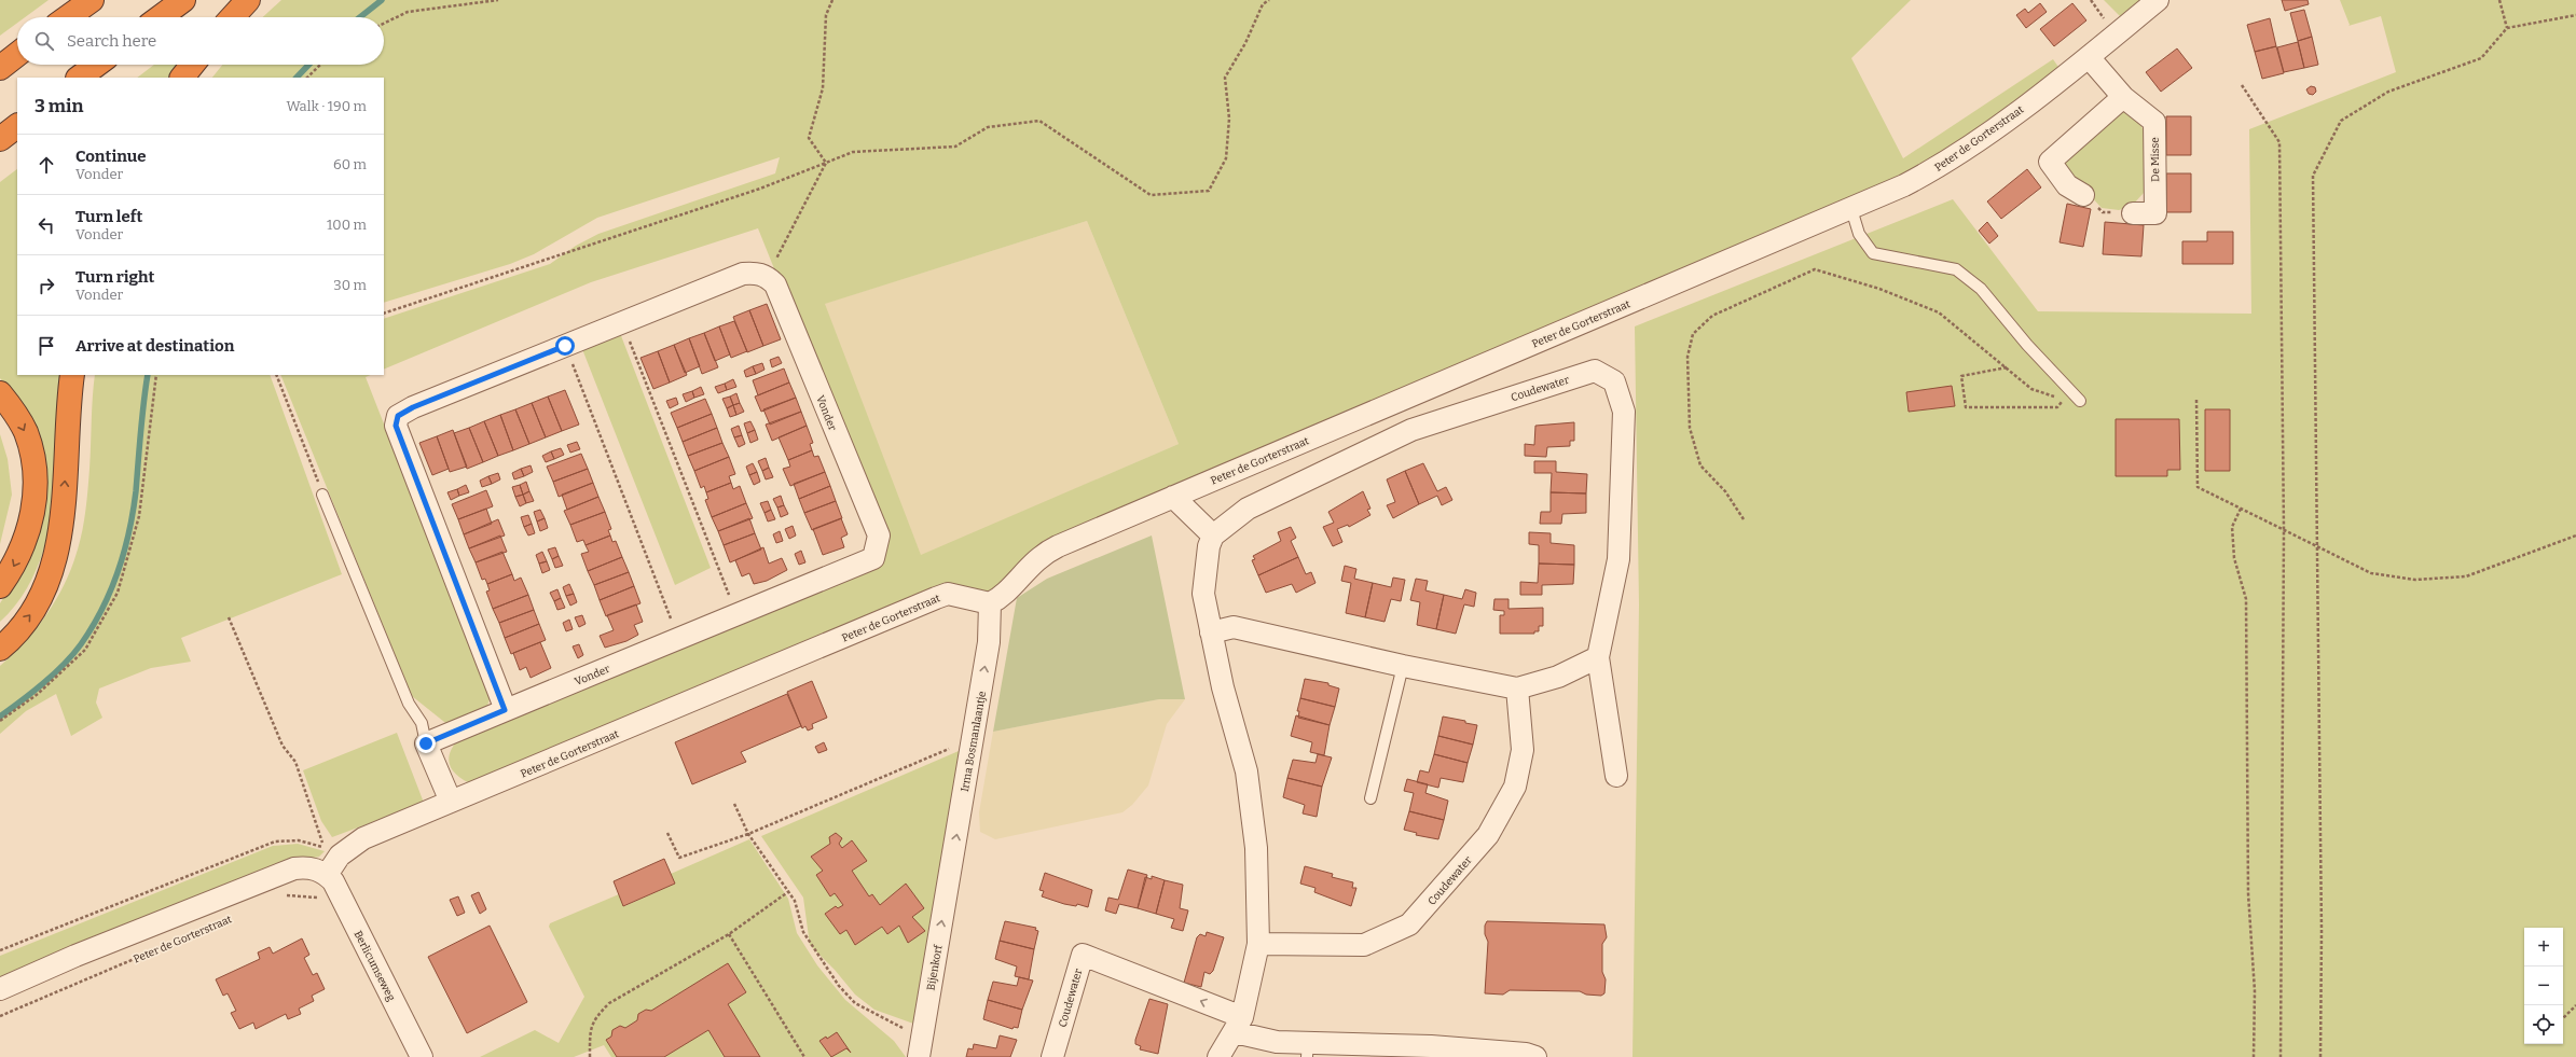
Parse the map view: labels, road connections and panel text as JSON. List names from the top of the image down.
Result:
{
  "streets": {
    "street": [
      "Peter de Gorterstraat",
      "De Misse",
      "Coudewater",
      "Vonder",
      "Irma Bosmanlaantje",
      "Berlicumseweg",
      "Bijenkorf"
    ]
  },
  "crossings": [
    ["Peter de Gorterstraat", "De Misse"],
    ["Peter de Gorterstraat", "Irma Bosmanlaantje"],
    ["Peter de Gorterstraat", "Berlicumseweg"],
    ["Irma Bosmanlaantje", "Bijenkorf"]
  ],
  "one_way": ["Irma Bosmanlaantje", "Bijenkorf"],
  "page": {
    "search": "Search here",
    "heading": ["3 min", "Walk · 190 m"],
    "list": [
      ["Continue", "Vonder", "60 m"],
      ["Turn left", "Vonder", "100 m"],
      ["Turn right", "Vonder", "30 m"],
      "Arrive at destination"
    ],
    "map_buttons": ["+", "−"]
  }
}
